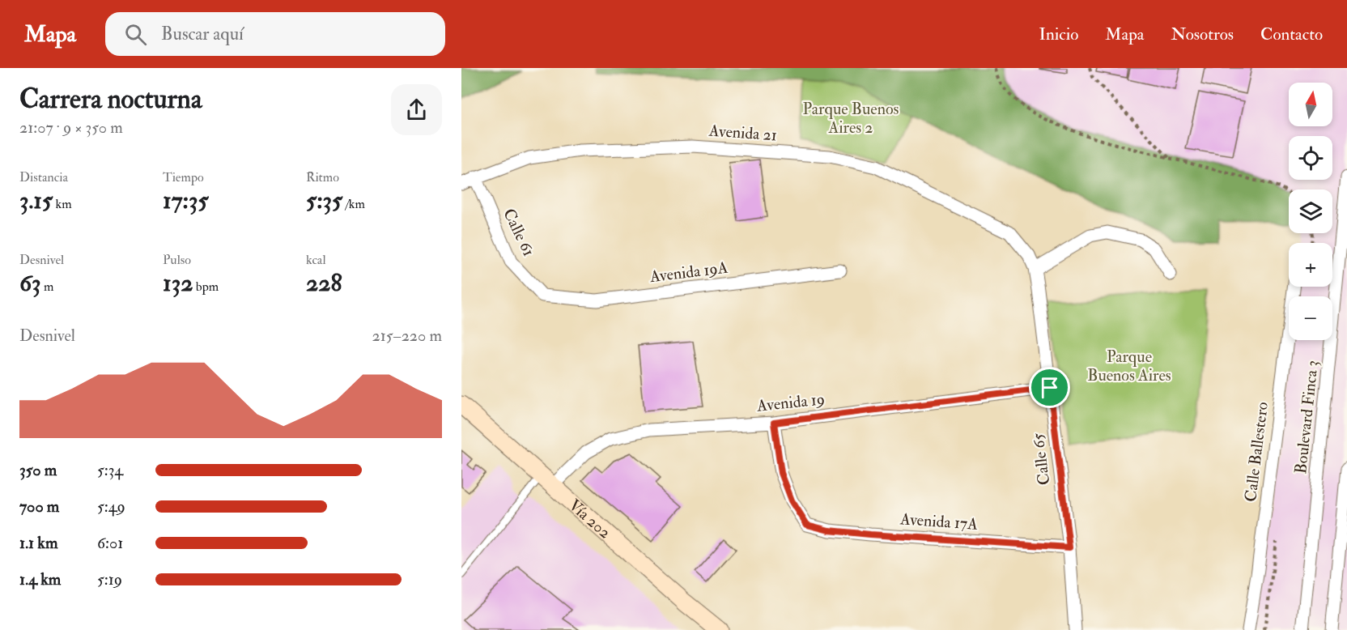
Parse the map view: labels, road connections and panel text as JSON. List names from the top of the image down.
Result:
{
  "streets": {
    "main road": ["Vía 202"],
    "street": [
      "Avenida 21",
      "Calle 61",
      "Avenida 19A",
      "Avenida 19",
      "Boulevard Finca 3",
      "Calle Ballestero",
      "Calle 65",
      "Avenida 17A"
    ]
  },
  "crossings": [
    ["Avenida 21", "Calle 61"],
    ["Avenida 21", "Calle 65"],
    ["Calle 61", "Avenida 19A"],
    ["Avenida 19", "Calle 65"],
    ["Avenida 19", "Vía 202"],
    ["Avenida 19", "Avenida 17A"],
    ["Calle 65", "Avenida 17A"]
  ],
  "parks": ["Parque Buenos Aires 2", "Parque Buenos Aires"],
  "north": "top",
  "page": {
    "header": "Mapa",
    "search": "Buscar aquí",
    "nav": [
      "Inicio",
      "Mapa",
      "Nosotros",
      "Contacto"
    ],
    "heading": ["Carrera nocturna", "21:07 · 9 × 350 m"],
    "map_buttons": ["+", "−"],
    "stats": [
      ["Distancia", "3.15 km"],
      ["Tiempo", "17:35"],
      ["Ritmo", "5:35 /km"],
      ["Desnivel", "63 m"],
      ["Pulso", "132 bpm"],
      ["kcal", "228"]
    ],
    "chart": ["Desnivel", "215–220 m"],
    "list": [
      {
        "name": "350 m",
        "note": "5:34"
      },
      {
        "name": "700 m",
        "note": "5:49"
      },
      {
        "name": "1.1 km",
        "note": "6:01"
      },
      {
        "name": "1.4 km",
        "note": "5:19"
      }
    ]
  }
}
